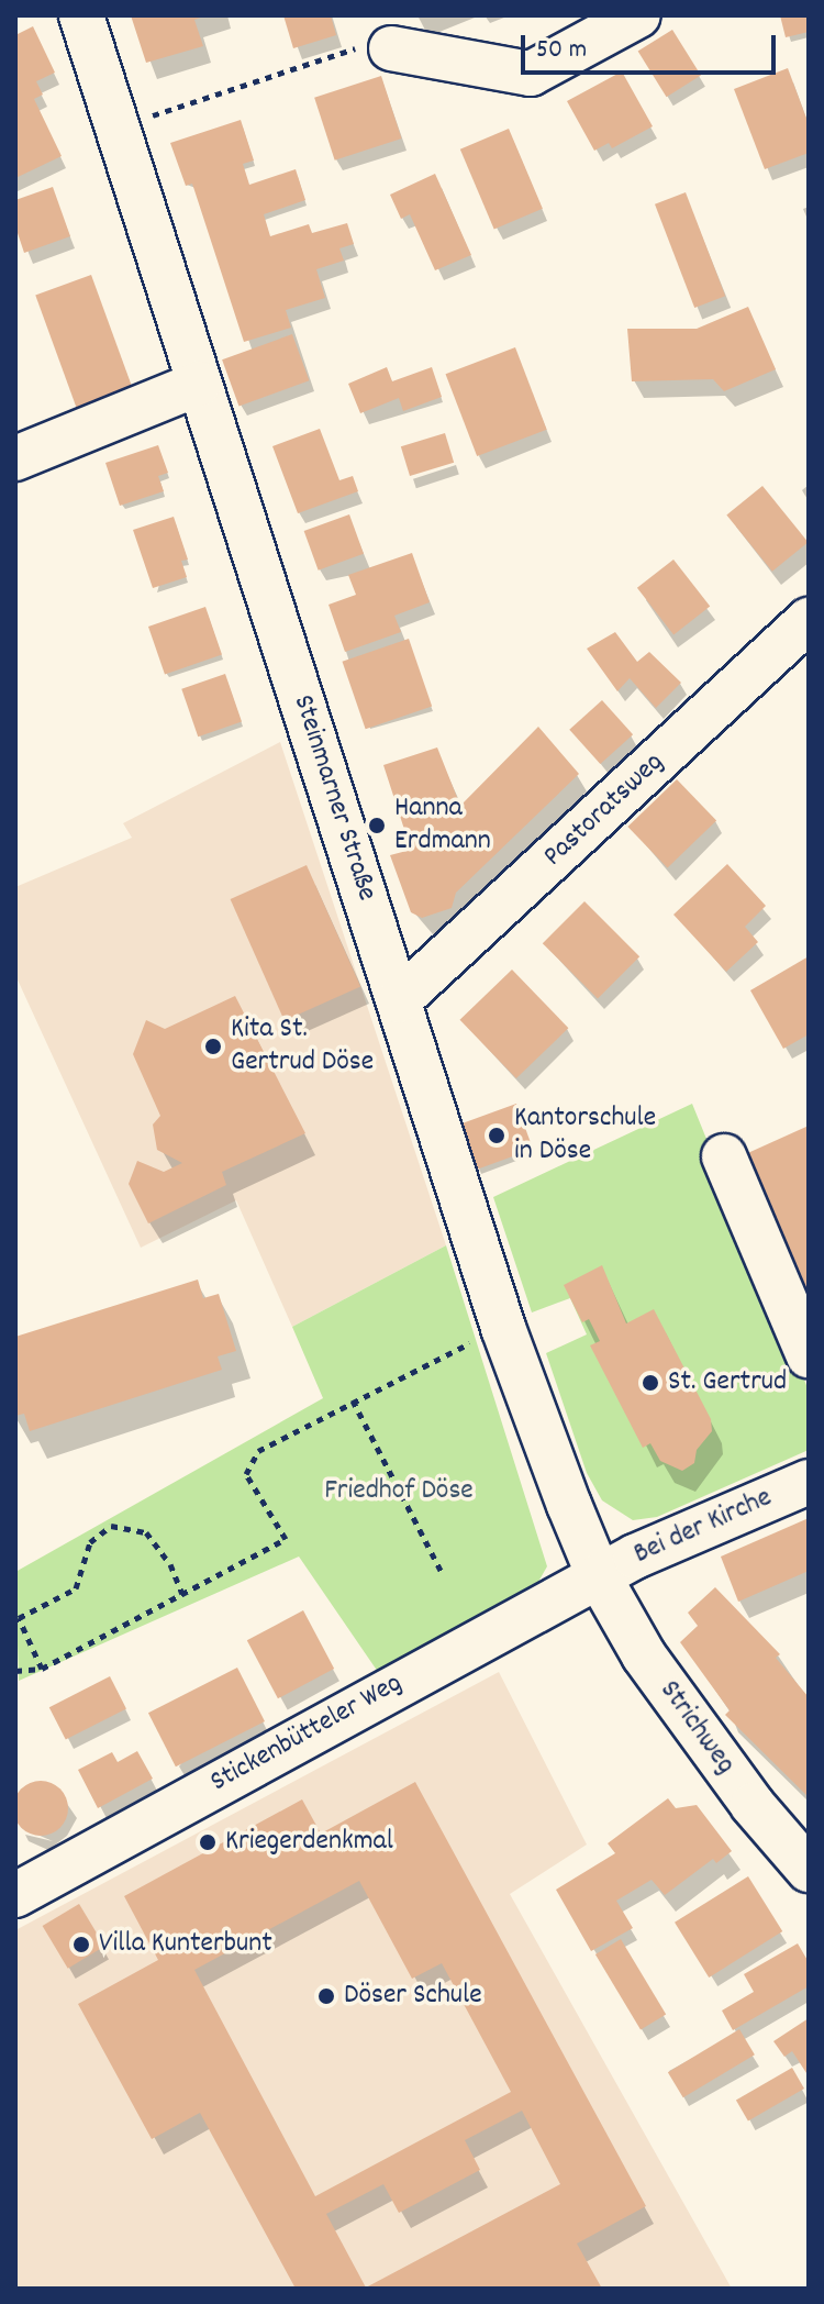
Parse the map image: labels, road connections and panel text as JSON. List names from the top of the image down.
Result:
{
  "streets": {
    "street": [
      "Steinmarner Straße",
      "Pastoratsweg",
      "Bei der Kirche",
      "Strichweg",
      "Stickenbütteler Weg"
    ]
  },
  "crossings": [
    ["Steinmarner Straße", "Pastoratsweg"],
    ["Steinmarner Straße", "Bei der Kirche"],
    ["Steinmarner Straße", "Strichweg"],
    ["Steinmarner Straße", "Stickenbütteler Weg"],
    ["Bei der Kirche", "Strichweg"],
    ["Bei der Kirche", "Stickenbütteler Weg"],
    ["Strichweg", "Stickenbütteler Weg"]
  ],
  "parks": ["Friedhof Döse"],
  "places": [
    "Hanna Erdmann",
    "Kita St. Gertrud Döse",
    "Kantorschule in Döse",
    "St. Gertrud",
    "Kriegerdenkmal",
    "Villa Kunterbunt",
    "Döser Schule"
  ],
  "scale_bar": "50 m"
}
